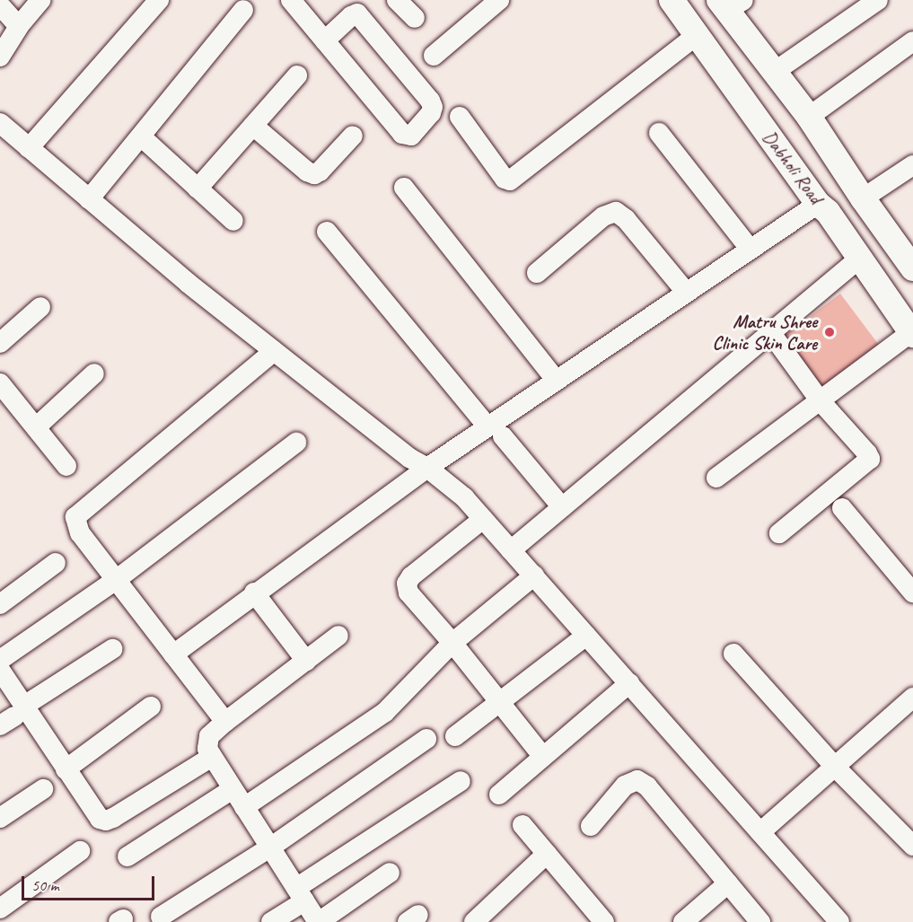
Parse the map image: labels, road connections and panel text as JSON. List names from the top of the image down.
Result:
{
  "streets": {
    "main road": ["Dabholi Road"]
  },
  "places": ["Matru Shree Clinic Skin Care"],
  "scale_bar": "50 m"
}
